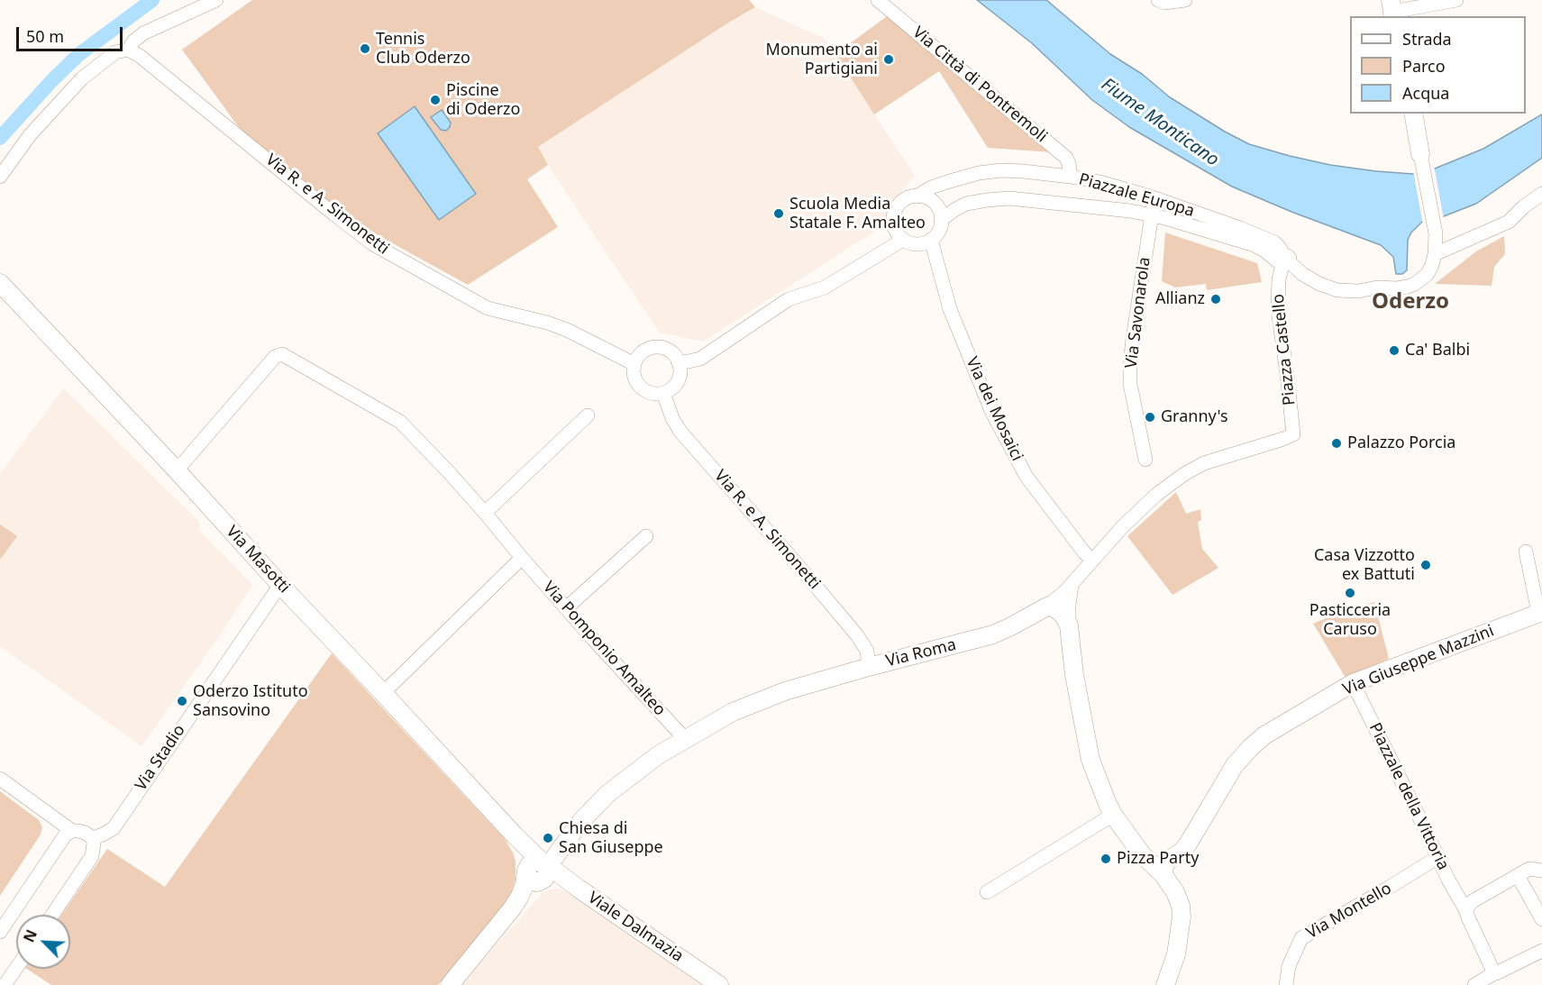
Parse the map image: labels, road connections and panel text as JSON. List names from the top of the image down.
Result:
{
  "streets": {
    "street": [
      "Via Città di Pontremoli",
      "Piazzale Europa",
      "Via R. e A. Simonetti",
      "Via Savonarola",
      "Piazza Castello",
      "Via dei Mosaici",
      "Via Masotti",
      "Via Pomponio Amalteo",
      "Via Roma",
      "Via Giuseppe Mazzini",
      "Via Stadio",
      "Piazzale della Vittoria",
      "Via Montello",
      "Viale Dalmazia"
    ]
  },
  "crossings": [
    ["Via Città di Pontremoli", "Piazzale Europa"],
    ["Piazzale Europa", "Via Savonarola"],
    ["Piazzale Europa", "Piazza Castello"],
    ["Piazzale Europa", "Via dei Mosaici"],
    ["Via R. e A. Simonetti", "Via Roma"],
    ["Piazza Castello", "Via Roma"],
    ["Via dei Mosaici", "Via Roma"],
    ["Via Masotti", "Via Pomponio Amalteo"],
    ["Via Masotti", "Via Roma"],
    ["Via Masotti", "Via Stadio"],
    ["Via Masotti", "Viale Dalmazia"],
    ["Via Pomponio Amalteo", "Via Roma"],
    ["Via Roma", "Viale Dalmazia"],
    ["Via Giuseppe Mazzini", "Piazzale della Vittoria"],
    ["Piazzale della Vittoria", "Via Montello"]
  ],
  "districts": ["Oderzo"],
  "water": ["Fiume Monticano"],
  "places": [
    "Tennis Club Oderzo",
    "Monumento ai Partigiani",
    "Piscine di Oderzo",
    "Scuola Media Statale F. Amalteo",
    "Allianz",
    "Ca' Balbi",
    "Granny's",
    "Palazzo Porcia",
    "Casa Vizzotto ex Battuti",
    "Pasticceria Caruso",
    "Oderzo Istituto Sansovino",
    "Chiesa di San Giuseppe",
    "Pizza Party"
  ],
  "legend": ["Strada", "Parco", "Acqua"],
  "scale_bar": "50 m",
  "north": "top left"
}
